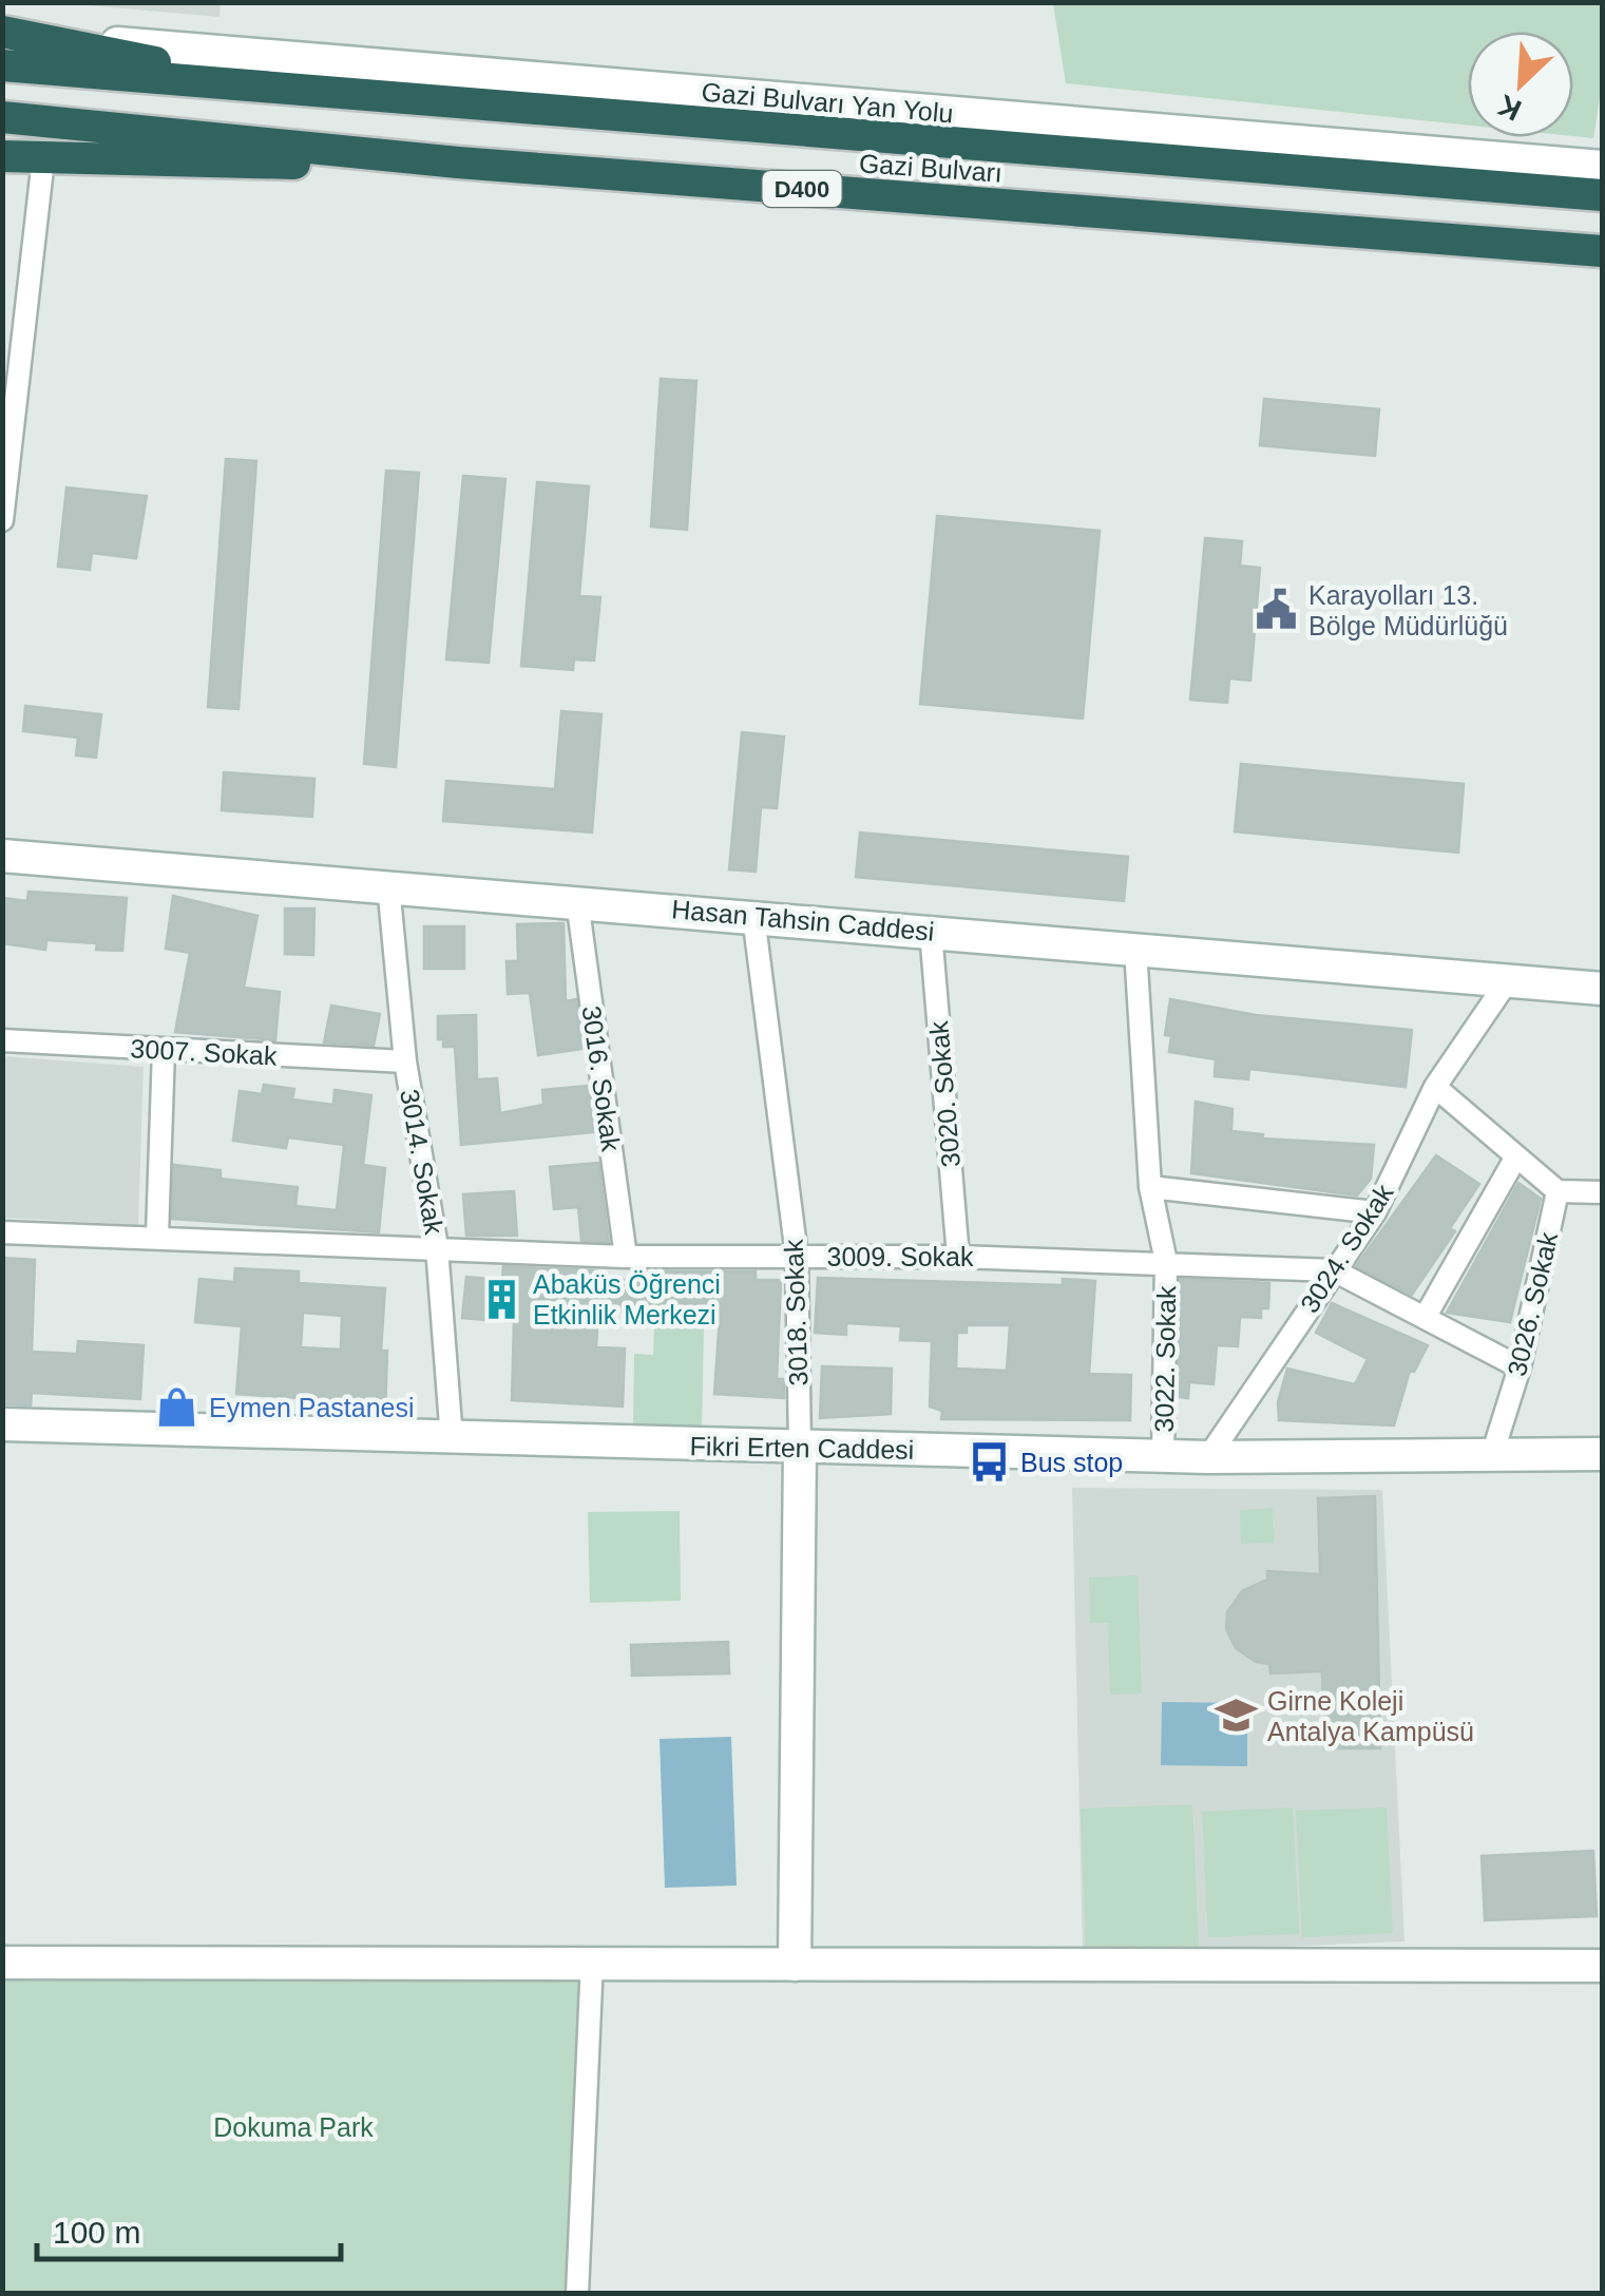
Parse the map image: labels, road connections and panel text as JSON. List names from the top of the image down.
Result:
{
  "streets": {
    "highway": ["Gazi Bulvarı", "D400"],
    "street": [
      "Gazi Bulvarı Yan Yolu",
      "Hasan Tahsin Caddesi",
      "3007. Sokak",
      "3016. Sokak",
      "3020. Sokak",
      "3014. Sokak",
      "3024. Sokak",
      "3009. Sokak",
      "3026. Sokak",
      "3018. Sokak",
      "3022. Sokak",
      "Fikri Erten Caddesi"
    ]
  },
  "crossings": [
    ["Hasan Tahsin Caddesi", "3016. Sokak"],
    ["Hasan Tahsin Caddesi", "3020. Sokak"],
    ["Hasan Tahsin Caddesi", "3014. Sokak"],
    ["Hasan Tahsin Caddesi", "3024. Sokak"],
    ["Hasan Tahsin Caddesi", "3018. Sokak"],
    ["Hasan Tahsin Caddesi", "3022. Sokak"],
    ["3007. Sokak", "3014. Sokak"],
    ["3016. Sokak", "3009. Sokak"],
    ["3020. Sokak", "3009. Sokak"],
    ["3014. Sokak", "3009. Sokak"],
    ["3014. Sokak", "Fikri Erten Caddesi"],
    ["3024. Sokak", "3009. Sokak"],
    ["3024. Sokak", "Fikri Erten Caddesi"],
    ["3009. Sokak", "3026. Sokak"],
    ["3009. Sokak", "3018. Sokak"],
    ["3009. Sokak", "3022. Sokak"],
    ["3026. Sokak", "Fikri Erten Caddesi"],
    ["3018. Sokak", "Fikri Erten Caddesi"],
    ["3022. Sokak", "Fikri Erten Caddesi"]
  ],
  "parks": ["Dokuma Park"],
  "places": {
    "public building": ["Karayolları 13. Bölge Müdürlüğü"],
    "building": ["Abaküs Öğrenci Etkinlik Merkezi"],
    "shop": ["Eymen Pastanesi"],
    "bus stop": ["Bus stop"],
    "school or university": ["Girne Koleji Antalya Kampüsü"]
  },
  "scale_bar": "100 m",
  "north": "bottom left"
}
